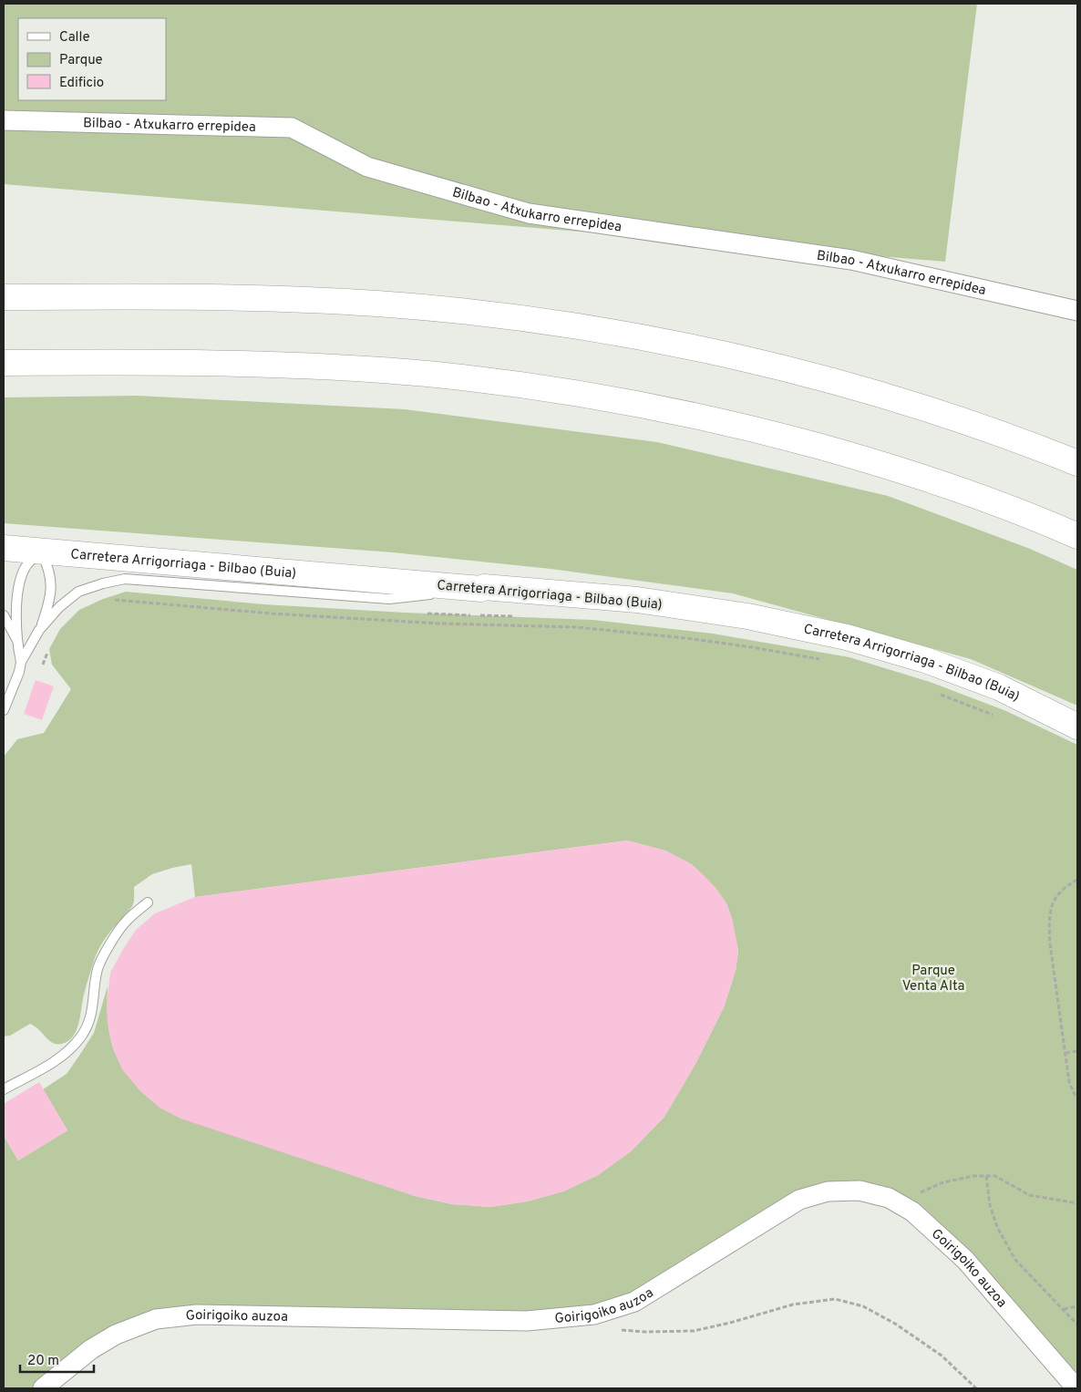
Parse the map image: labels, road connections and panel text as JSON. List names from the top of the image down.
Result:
{
  "streets": {
    "main road": ["Carretera Arrigorriaga - Bilbao (Buia)"],
    "street": ["Bilbao - Atxukarro errepidea", "Goirigoiko auzoa"]
  },
  "parks": ["Parque Venta Alta"],
  "legend": ["Calle", "Parque", "Edificio"],
  "scale_bar": "20 m"
}
